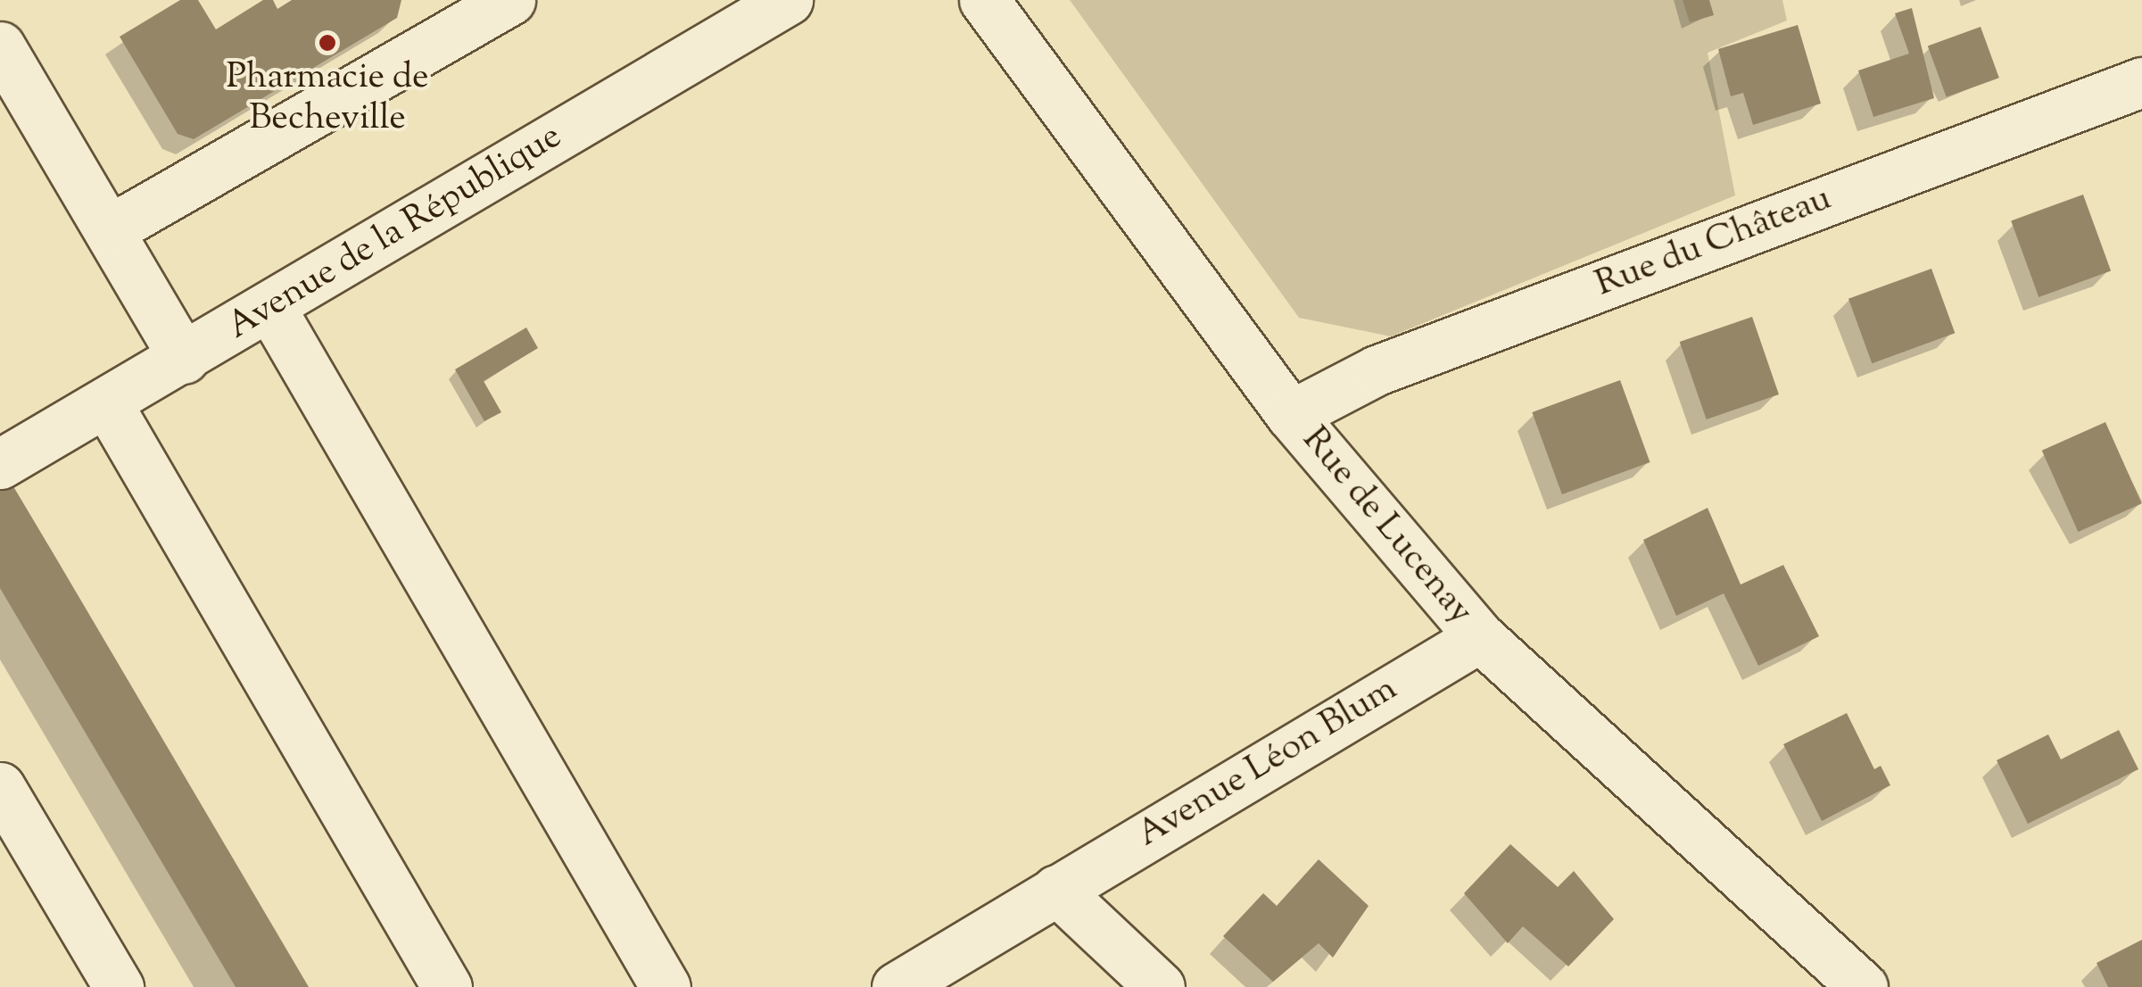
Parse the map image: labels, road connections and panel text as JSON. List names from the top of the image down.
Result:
{
  "streets": {
    "street": [
      "Avenue de la République",
      "Rue du Château",
      "Rue de Lucenay",
      "Avenue Léon Blum"
    ]
  },
  "crossings": [
    ["Rue du Château", "Rue de Lucenay"],
    ["Rue de Lucenay", "Avenue Léon Blum"]
  ],
  "places": ["Pharmacie de Becheville"]
}
